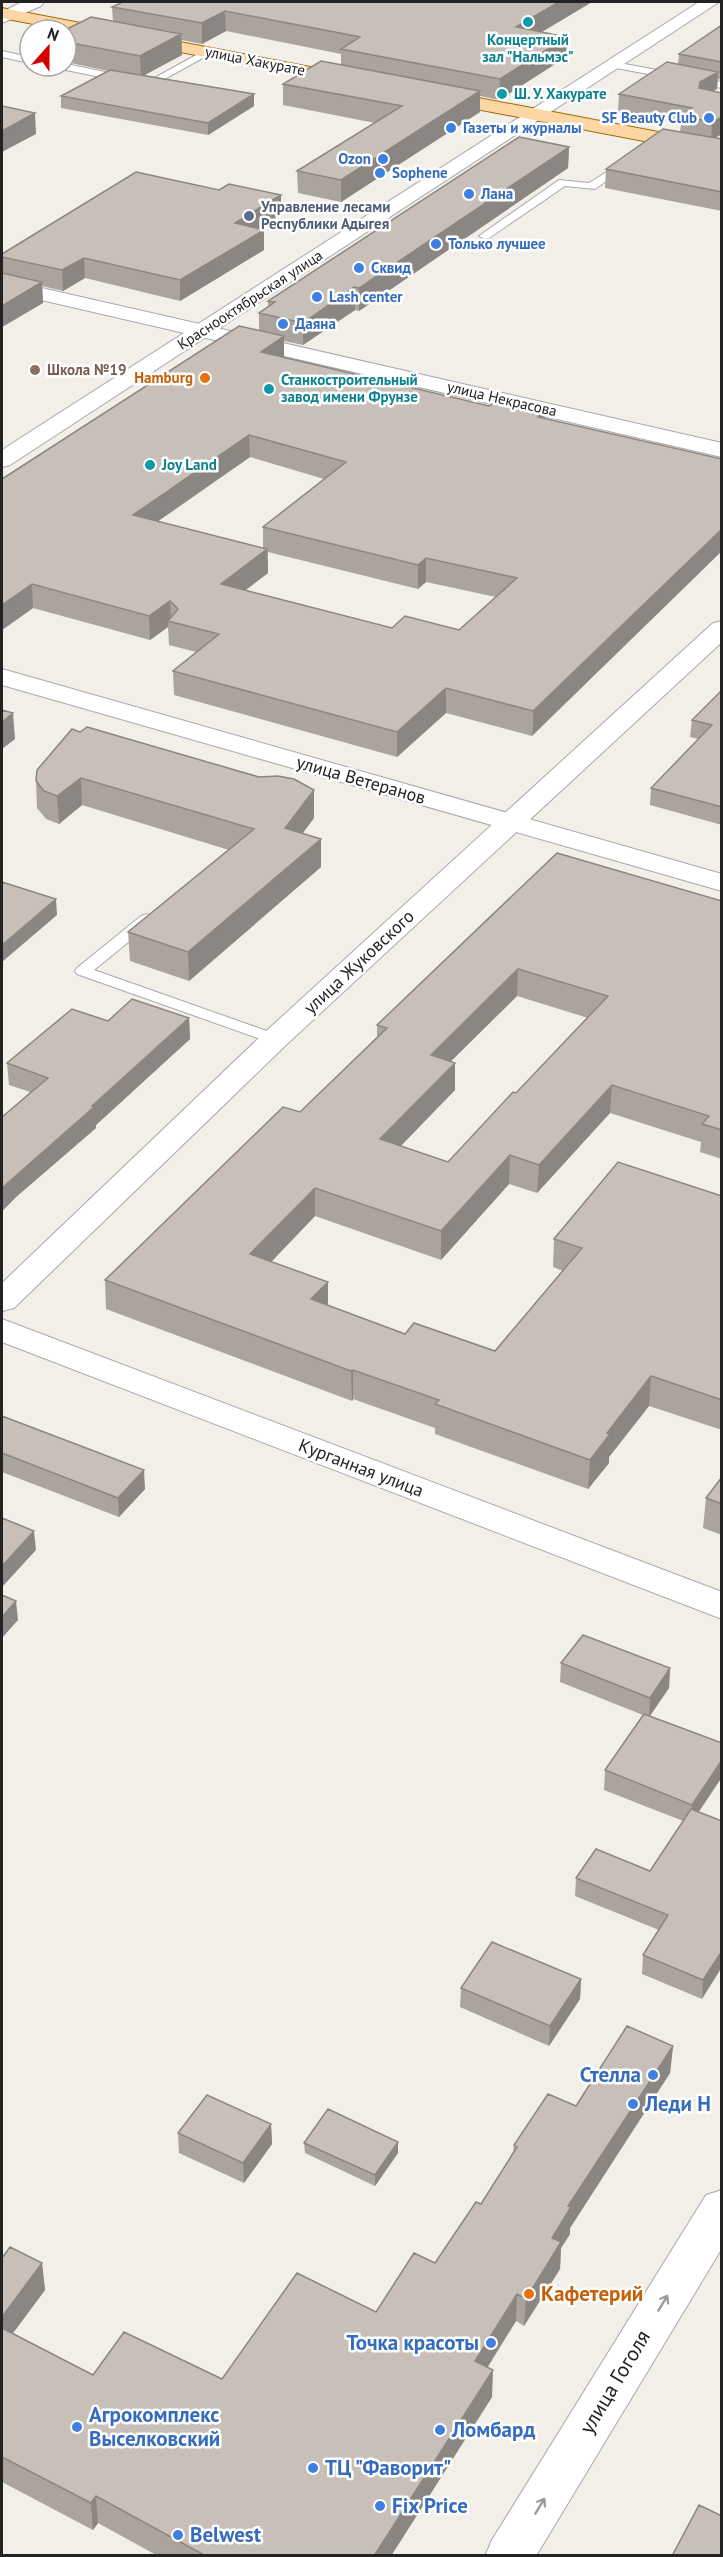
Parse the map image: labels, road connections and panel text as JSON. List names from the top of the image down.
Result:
{
  "streets": {
    "main road": ["улица Хакурате"],
    "street": [
      "Краснооктябрьская улица",
      "улица Некрасова",
      "улица Ветеранов",
      "улица Жуковского",
      "Курганная улица",
      "улица Гоголя"
    ]
  },
  "crossings": [
    ["Краснооктябрьская улица", "улица Некрасова"],
    ["улица Ветеранов", "улица Жуковского"]
  ],
  "one_way": ["улица Гоголя"],
  "places": [
    "Концертный зал \"Нальмэс\"",
    "Ш. У. Хакурате",
    "SF Beauty Club",
    "Газеты и журналы",
    "Ozon",
    "Sophene",
    "Лана",
    "Управление лесами Республики Адыгея",
    "Только лучшее",
    "Сквид",
    "Lash center",
    "Даяна",
    "Школа №19",
    "Hamburg",
    "Станкостроительный завод имени Фрунзе",
    "Joy Land",
    "Стелла",
    "Леди Н",
    "Кафетерий",
    "Точка красоты",
    "Агрокомплекс Выселковский",
    "Ломбард",
    "ТЦ \"Фаворит\"",
    "Fix Price",
    "Belwest"
  ],
  "north": "top"
}
